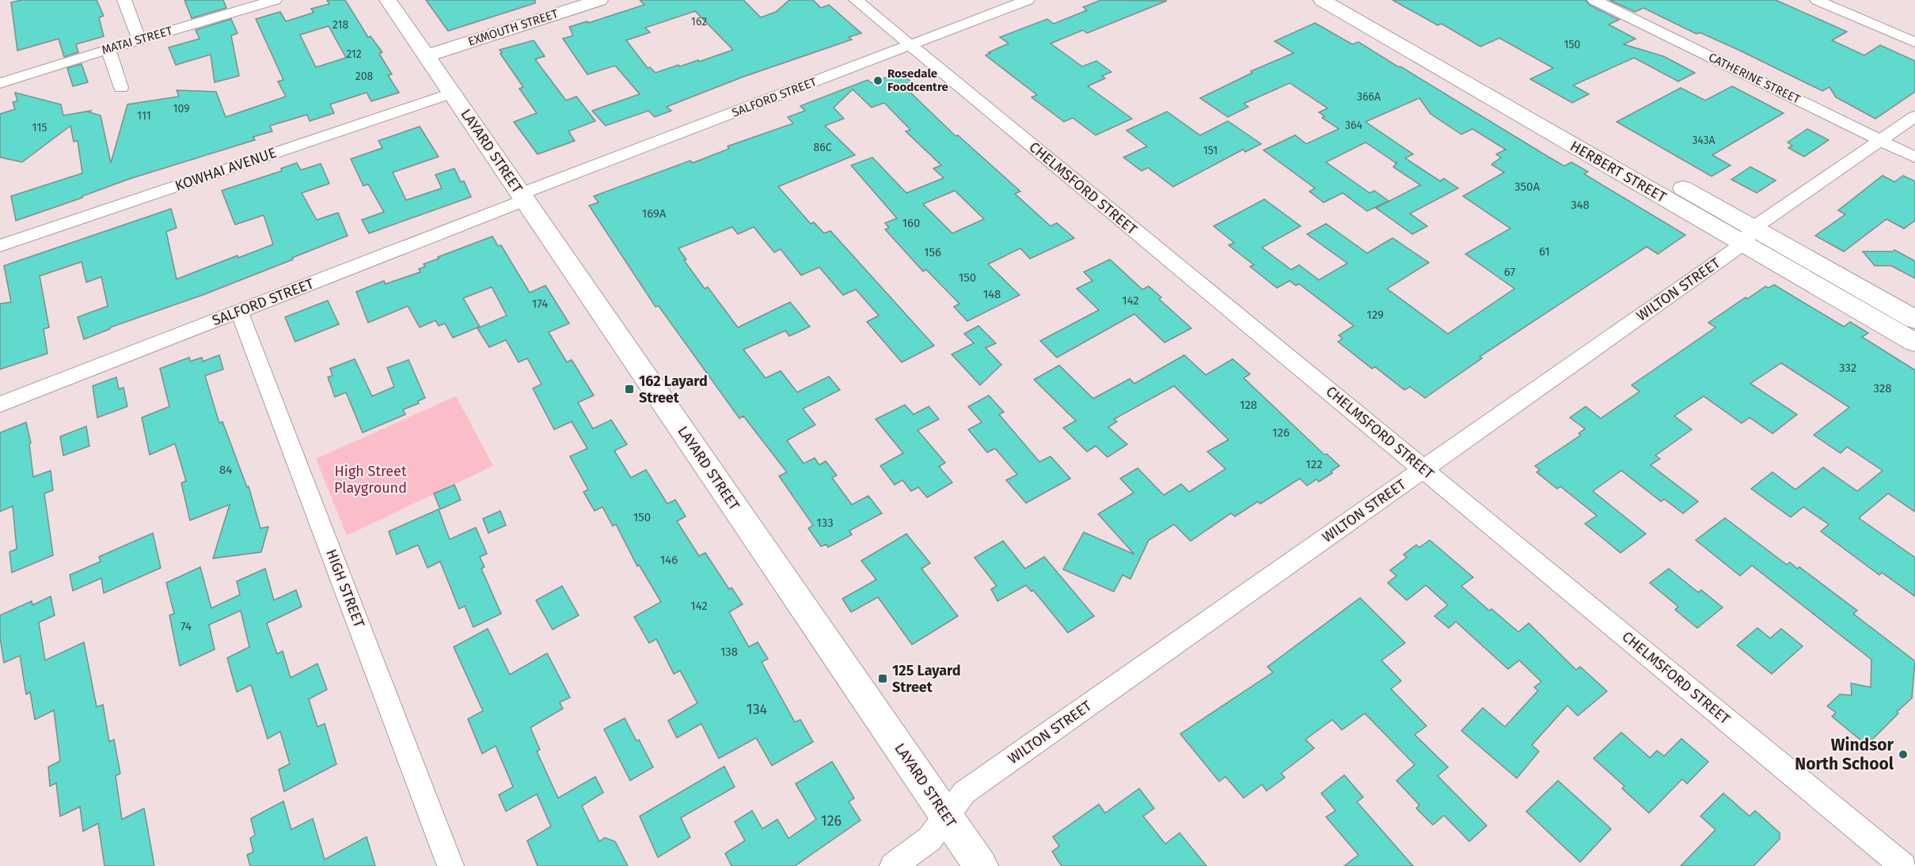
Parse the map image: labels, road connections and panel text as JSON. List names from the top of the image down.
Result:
{
  "streets": {
    "street": [
      "EXMOUTH STREET",
      "MATAI STREET",
      "CATHERINE STREET",
      "SALFORD STREET",
      "LAYARD STREET",
      "KOWHAI AVENUE",
      "HERBERT STREET",
      "CHELMSFORD STREET",
      "WILTON STREET",
      "HIGH STREET"
    ]
  },
  "crossings": [
    ["EXMOUTH STREET", "LAYARD STREET"],
    ["CATHERINE STREET", "WILTON STREET"],
    ["SALFORD STREET", "LAYARD STREET"],
    ["SALFORD STREET", "CHELMSFORD STREET"],
    ["SALFORD STREET", "HIGH STREET"],
    ["LAYARD STREET", "KOWHAI AVENUE"],
    ["LAYARD STREET", "WILTON STREET"],
    ["HERBERT STREET", "WILTON STREET"],
    ["CHELMSFORD STREET", "WILTON STREET"]
  ],
  "parks": ["High Street Playground"],
  "places": {
    "other": ["Rosedale Foodcentre", "Windsor North School"],
    "transit": ["162 Layard Street", "125 Layard Street"]
  },
  "house_numbers": [
    "162",
    "218",
    "150",
    "212",
    "208",
    "366A",
    "109",
    "111",
    "364",
    "115",
    "343A",
    "86C",
    "151",
    "350A",
    "348",
    "169A",
    "160",
    "61",
    "156",
    "67",
    "150",
    "148",
    "142",
    "174",
    "129",
    "332",
    "328",
    "128",
    "126",
    "122",
    "84",
    "150",
    "133",
    "146",
    "142",
    "74",
    "138",
    "134",
    "126"
  ]
}
